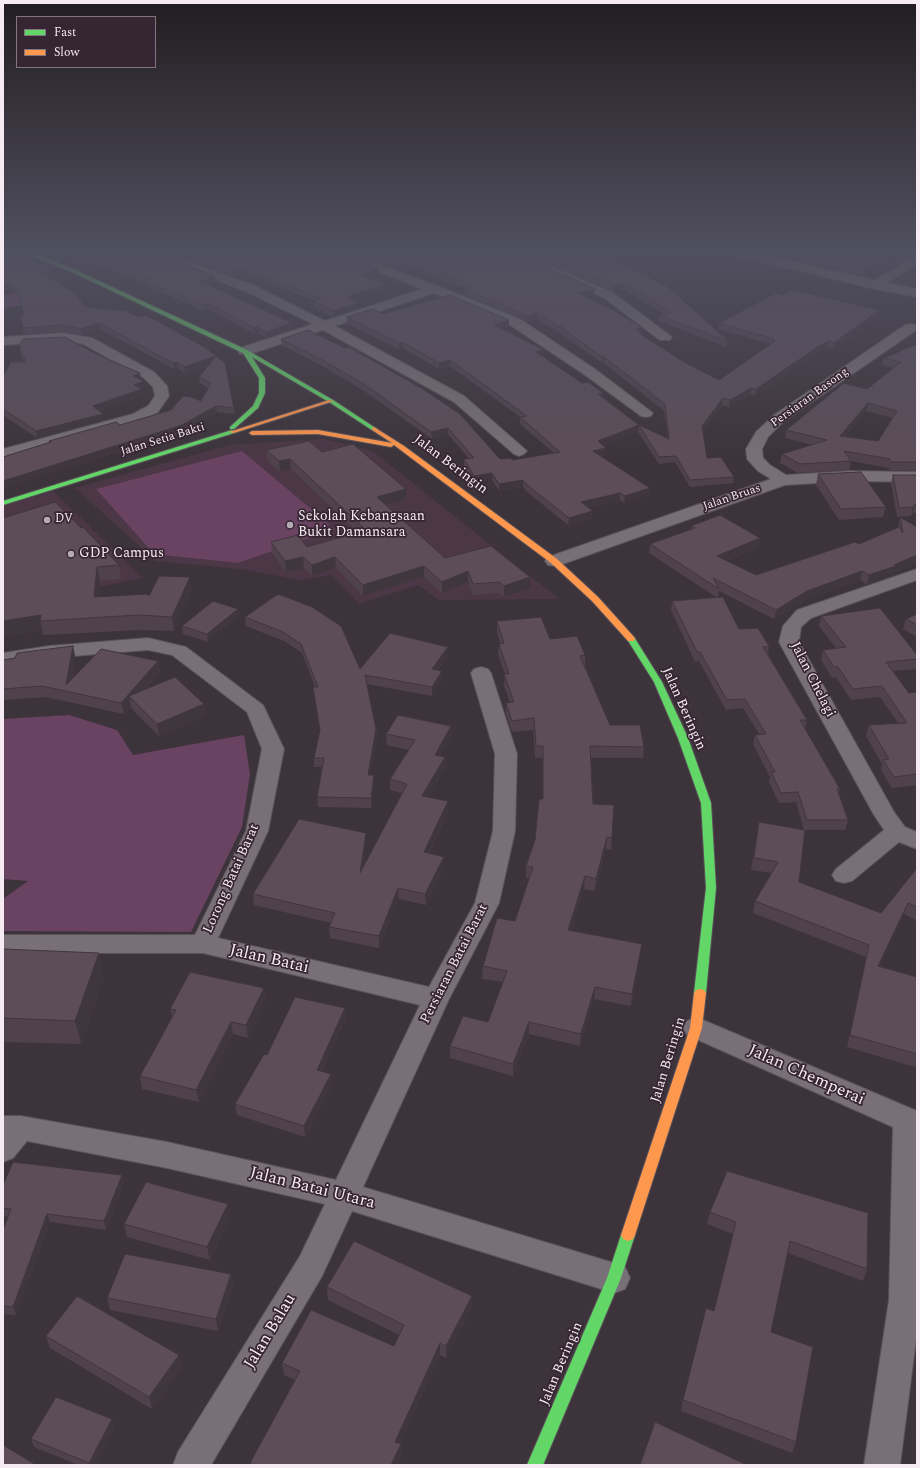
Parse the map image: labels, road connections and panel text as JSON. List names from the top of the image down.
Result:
{
  "streets": {
    "street": [
      "Persiaran Basong",
      "Jalan Setia Bakti",
      "Jalan Beringin",
      "Jalan Bruas",
      "Jalan Chelagi",
      "Lorong Batai Barat",
      "Jalan Batai",
      "Persiaran Batai Barat",
      "Jalan Chemperai",
      "Jalan Batai Utara",
      "Jalan Balau"
    ]
  },
  "crossings": [
    ["Persiaran Basong", "Jalan Bruas"],
    ["Jalan Setia Bakti", "Jalan Beringin"],
    ["Jalan Beringin", "Jalan Bruas"],
    ["Jalan Beringin", "Jalan Chemperai"],
    ["Jalan Beringin", "Jalan Batai Utara"],
    ["Lorong Batai Barat", "Jalan Batai"],
    ["Jalan Batai", "Persiaran Batai Barat"],
    ["Persiaran Batai Barat", "Jalan Batai Utara"],
    ["Persiaran Batai Barat", "Jalan Balau"],
    ["Jalan Batai Utara", "Jalan Balau"]
  ],
  "places": ["DV", "Sekolah Kebangsaan Bukit Damansara", "GDP Campus"],
  "legend": ["Fast", "Slow"]
}
